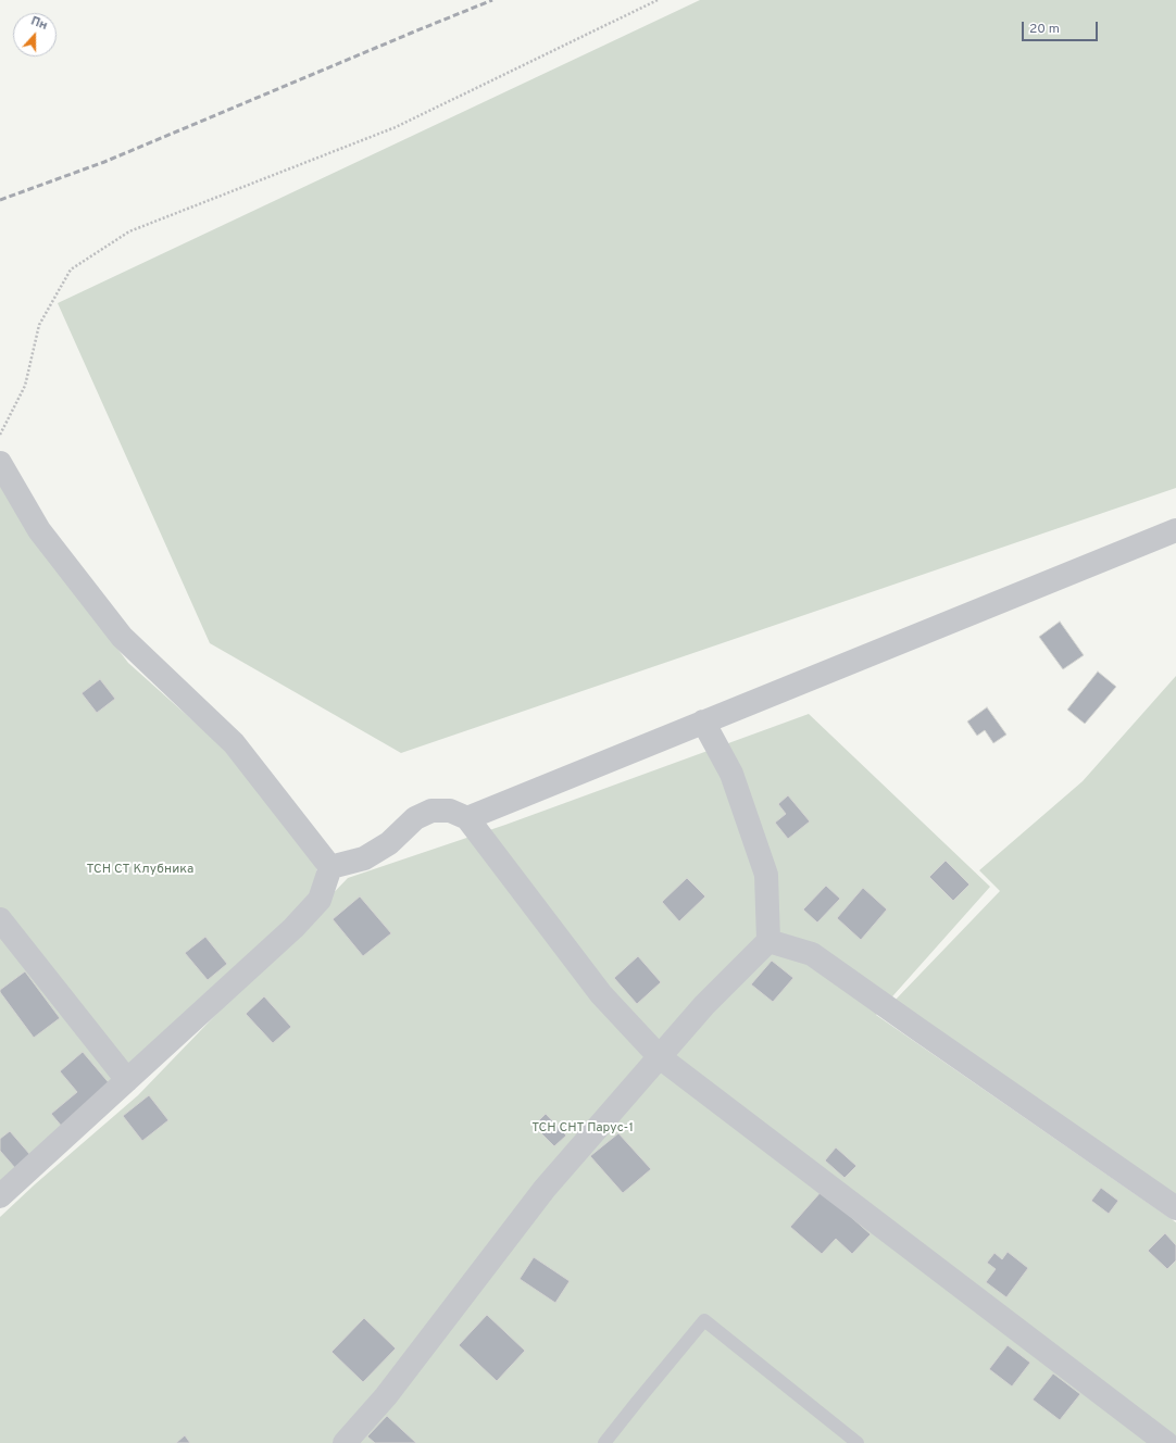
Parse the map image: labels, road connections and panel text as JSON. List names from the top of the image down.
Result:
{
  "parks": ["ТСН СТ Клубника", "ТСН СНТ Парус-1"],
  "scale_bar": "20 m",
  "north": "top"
}
